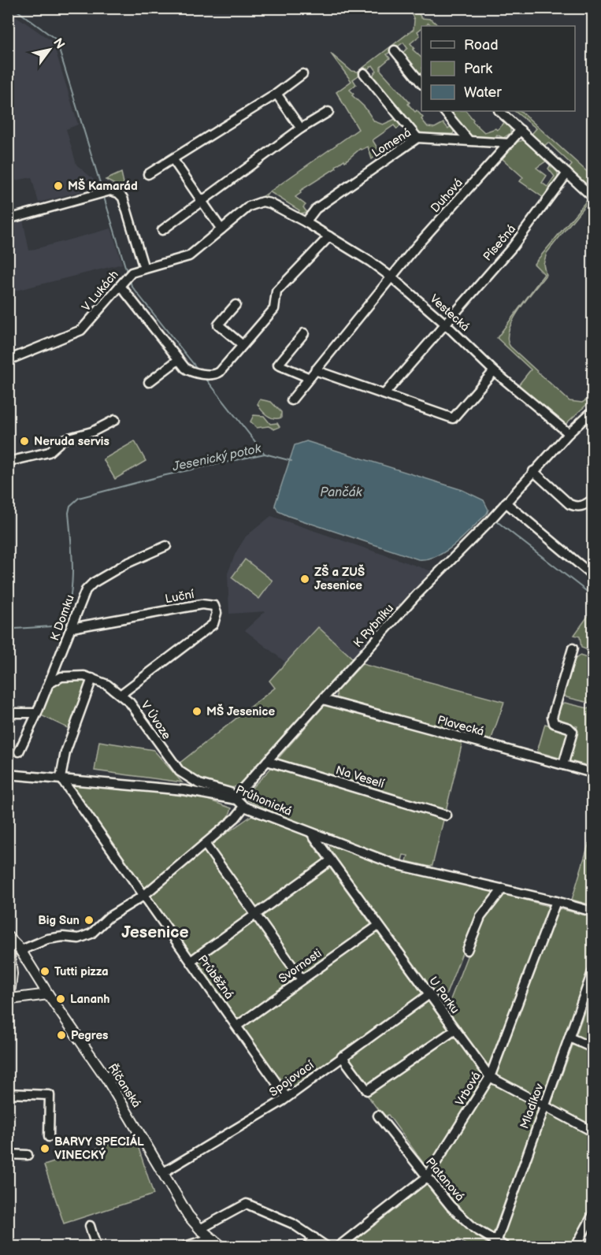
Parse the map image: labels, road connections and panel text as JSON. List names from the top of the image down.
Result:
{
  "streets": {
    "main road": ["Říčanská"],
    "street": [
      "Lomená",
      "Duhová",
      "Písečná",
      "V Lukách",
      "Vestecká",
      "Luční",
      "K Domku",
      "K Rybníku",
      "V Úvoze",
      "Plavecká",
      "Na Veselí",
      "Průhonická",
      "Svornosti",
      "Průběžná",
      "U Parku",
      "Spojovací",
      "Vrbová",
      "Mladíkov",
      "Platanová"
    ]
  },
  "crossings": [
    ["Lomená", "Duhová"],
    ["Lomená", "V Lukách"],
    ["Lomená", "Vestecká"],
    ["Duhová", "Vestecká"],
    ["Písečná", "Vestecká"],
    ["V Lukách", "Vestecká"],
    ["Vestecká", "K Rybníku"],
    ["Luční", "K Domku"],
    ["Luční", "V Úvoze"],
    ["K Domku", "V Úvoze"],
    ["K Rybníku", "V Úvoze"],
    ["K Rybníku", "Plavecká"],
    ["K Rybníku", "Na Veselí"],
    ["K Rybníku", "Průhonická"],
    ["V Úvoze", "Průhonická"],
    ["Průhonická", "Průběžná"],
    ["Průhonická", "U Parku"],
    ["Průhonická", "Vrbová"],
    ["Svornosti", "Průběžná"],
    ["Svornosti", "U Parku"],
    ["Průběžná", "Spojovací"],
    ["U Parku", "Spojovací"],
    ["U Parku", "Vrbová"],
    ["U Parku", "Mladíkov"],
    ["Spojovací", "Říčanská"],
    ["Vrbová", "Platanová"],
    ["Mladíkov", "Platanová"]
  ],
  "districts": ["Jesenice"],
  "water": ["Jesenický potok", "Pančák"],
  "places": [
    "MŠ Kamarád",
    "Neruda servis",
    "ZŠ a ZUŠ Jesenice",
    "MŠ Jesenice",
    "Big Sun",
    "Tutti pizza",
    "Lananh",
    "Pegres",
    "BARVY SPECIÁL VINECKÝ"
  ],
  "legend": ["Road", "Park", "Water"],
  "north": "top right"
}
